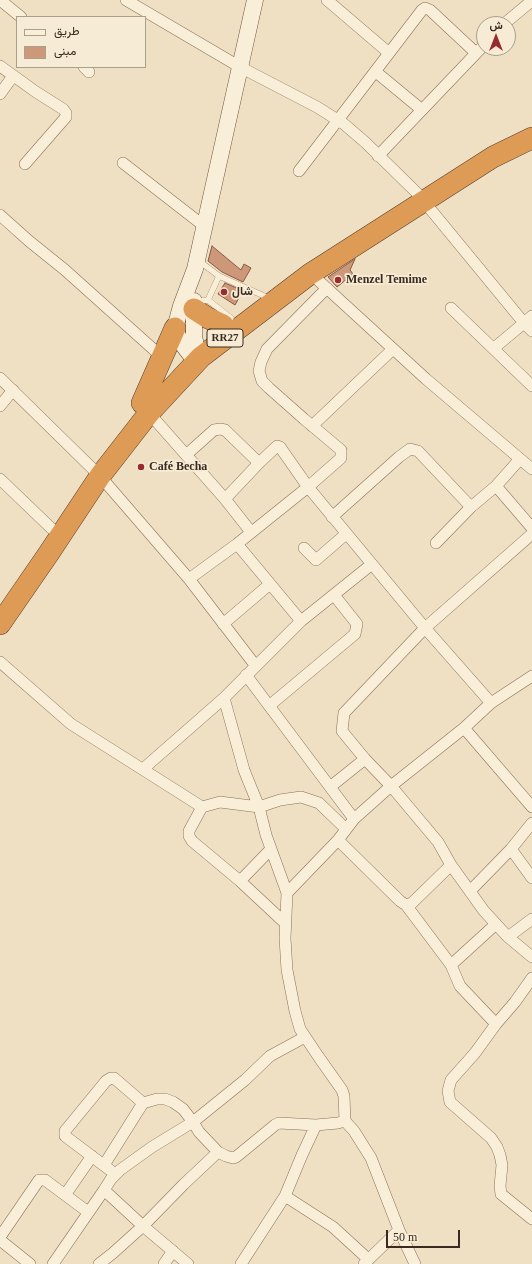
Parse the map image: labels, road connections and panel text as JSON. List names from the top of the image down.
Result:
{
  "streets": {
    "highway": ["RR27"]
  },
  "places": ["Menzel Temime", "شال", "Café Becha"],
  "legend": ["طريق", "مبنى"],
  "scale_bar": "50 m",
  "north": "top"
}
